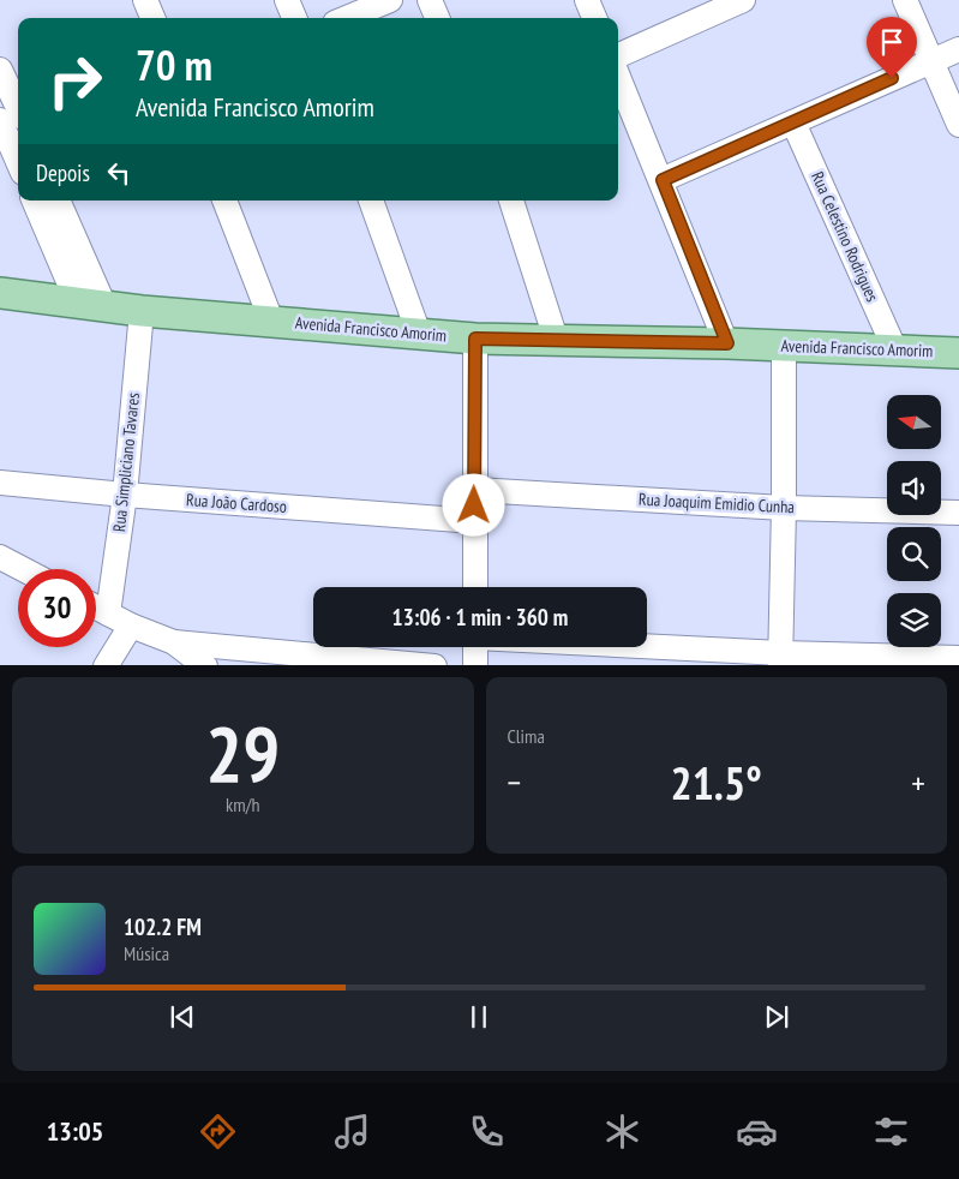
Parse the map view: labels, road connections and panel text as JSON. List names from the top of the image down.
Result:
{
  "streets": {
    "main road": ["Avenida Francisco Amorim"],
    "street": [
      "Rua Celestino Rodrigues",
      "Rua Simpliciano Tavares",
      "Rua João Cardoso",
      "Rua Joaquim Emidio Cunha"
    ]
  },
  "crossings": [
    ["Rua Celestino Rodrigues", "Avenida Francisco Amorim"],
    ["Avenida Francisco Amorim", "Rua Simpliciano Tavares"],
    ["Rua Simpliciano Tavares", "Rua João Cardoso"]
  ],
  "north": "left",
  "page": {
    "turn": ["70 m", "Avenida Francisco Amorim"],
    "then": "Depois",
    "limit": "30",
    "trip": "13:06 · 1 min · 360 m",
    "tile": [
      ["29", "km/h"],
      "Clima"
    ],
    "heat": ["−", "21.5°", "+"],
    "song": ["102.2 FM", "Música"],
    "tabs": "13:05"
  }
}
